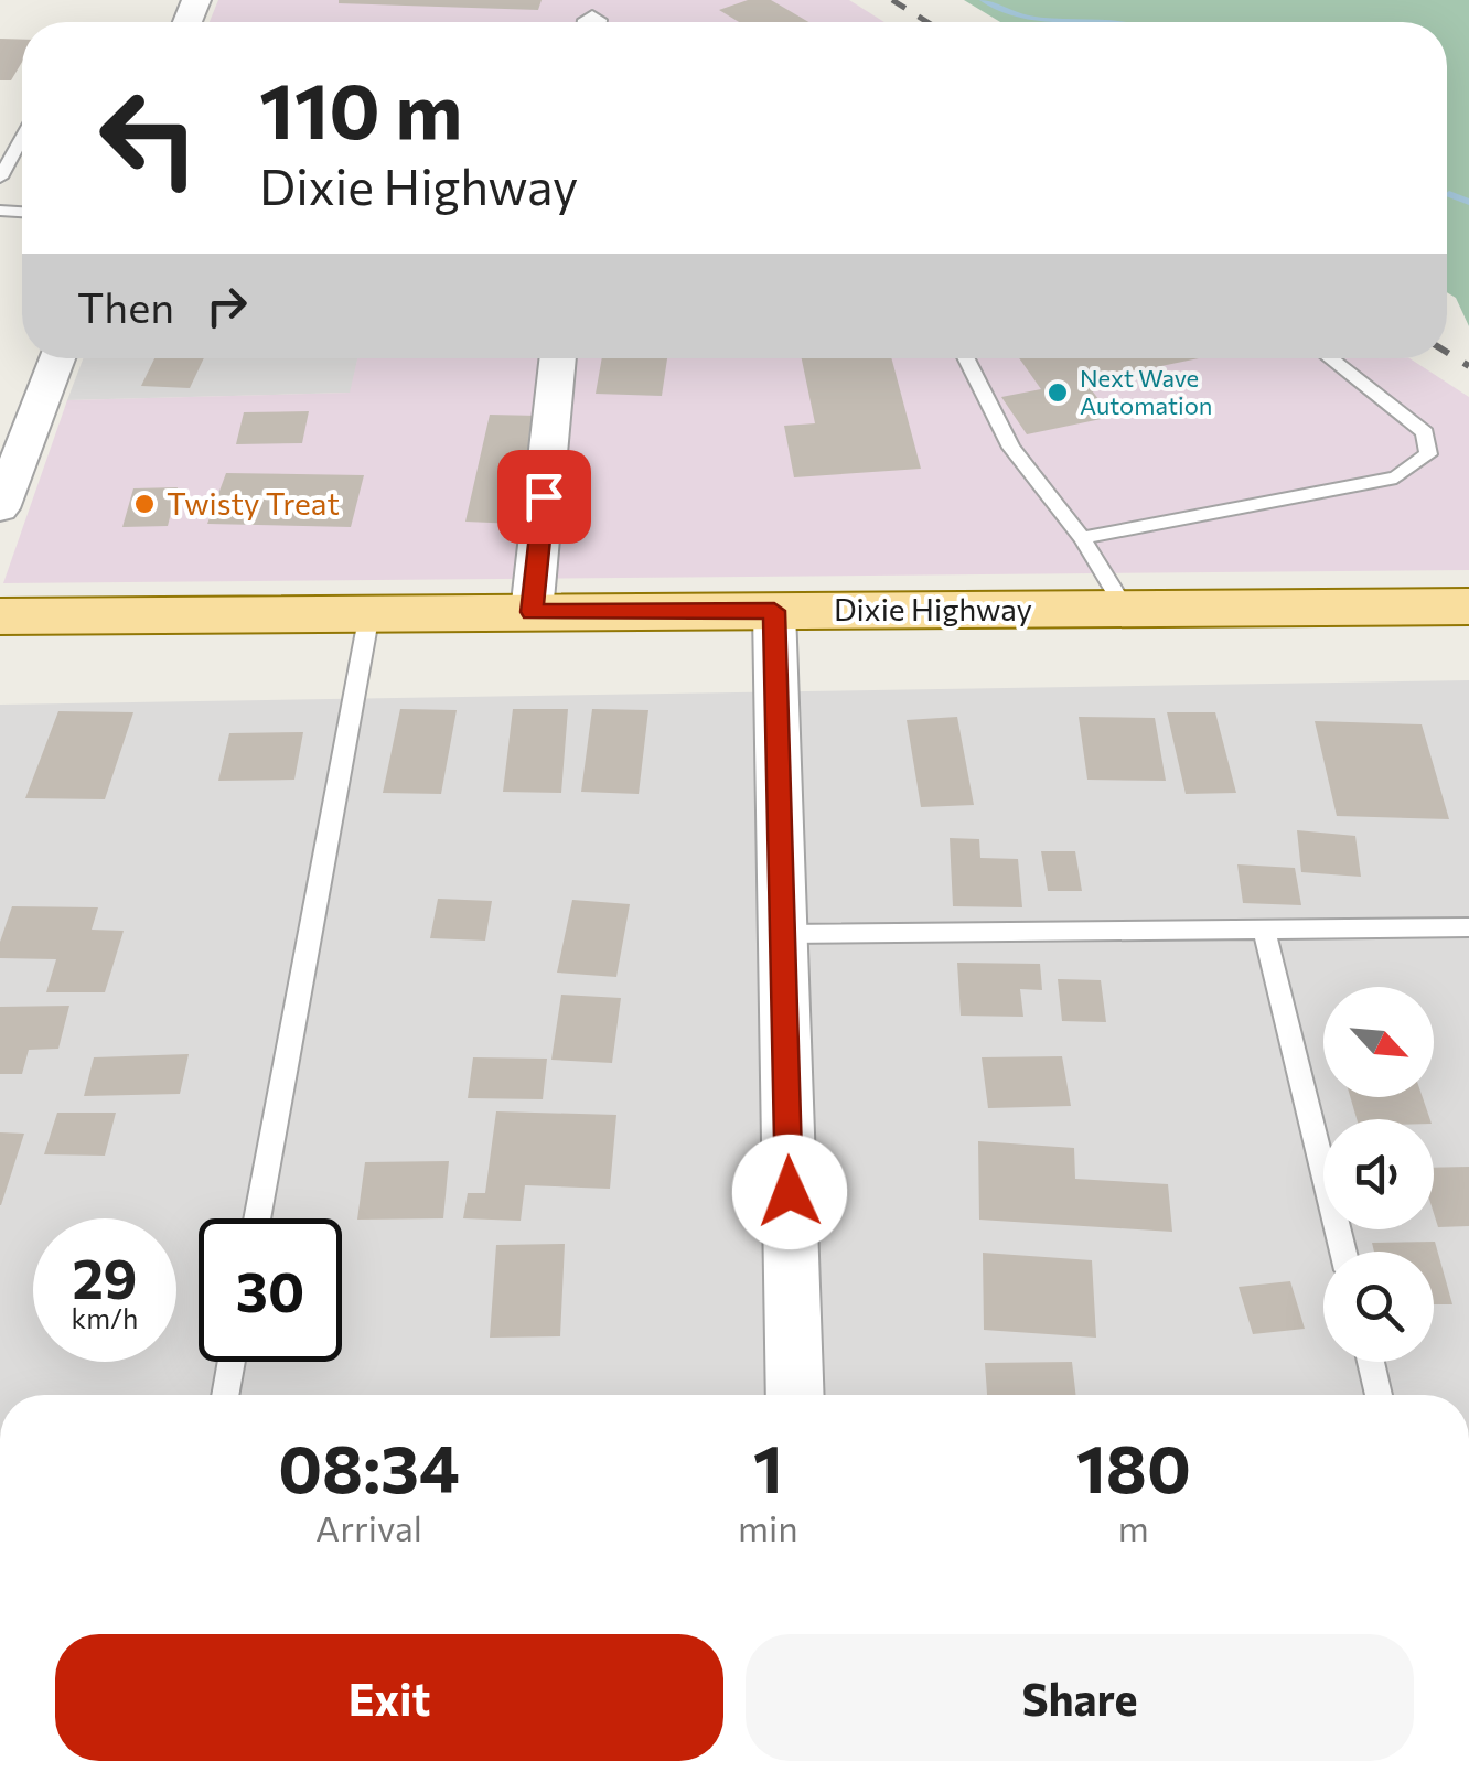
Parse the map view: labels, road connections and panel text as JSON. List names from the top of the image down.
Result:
{
  "streets": {
    "main road": ["Dixie Highway"]
  },
  "places": ["Next Wave Automation", "Twisty Treat"],
  "north": "bottom right",
  "page": {
    "turn": ["110 m", "Dixie Highway"],
    "then": "Then",
    "speed": "29 km/h",
    "limit": "30",
    "eta": [
      "08:34",
      "Arrival",
      "1",
      "min",
      "180",
      "m"
    ],
    "buttons": ["Exit", "Share"]
  }
}
